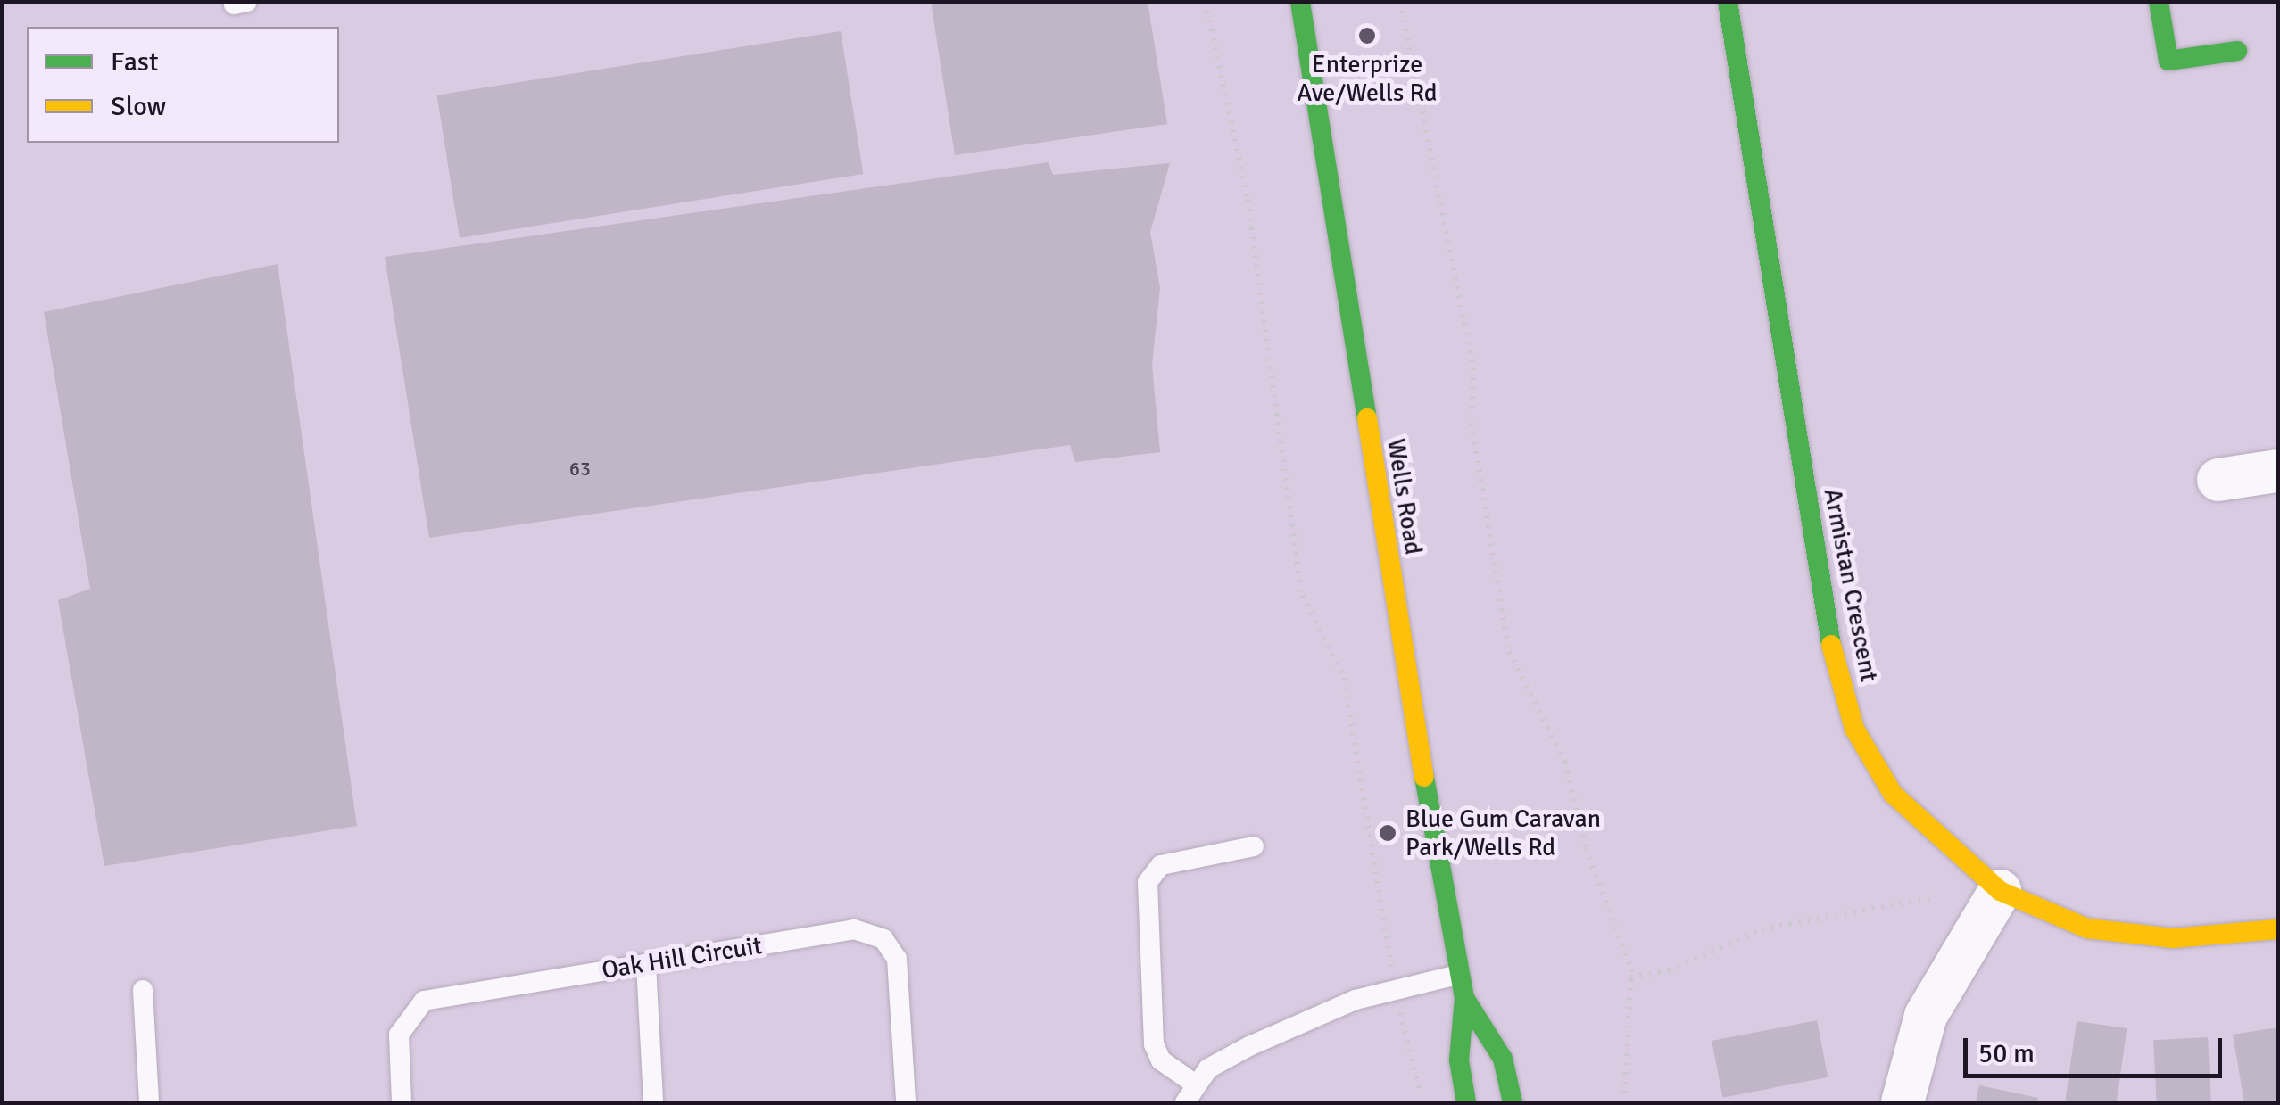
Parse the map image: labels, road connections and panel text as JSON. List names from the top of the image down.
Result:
{
  "streets": {
    "street": ["Wells Road", "Armistan Crescent"],
    "lane": ["Oak Hill Circuit"]
  },
  "places": ["Enterprize Ave/Wells Rd", "Blue Gum Caravan Park/Wells Rd"],
  "house_numbers": ["63"],
  "legend": ["Fast", "Slow"],
  "scale_bar": "50 m"
}
